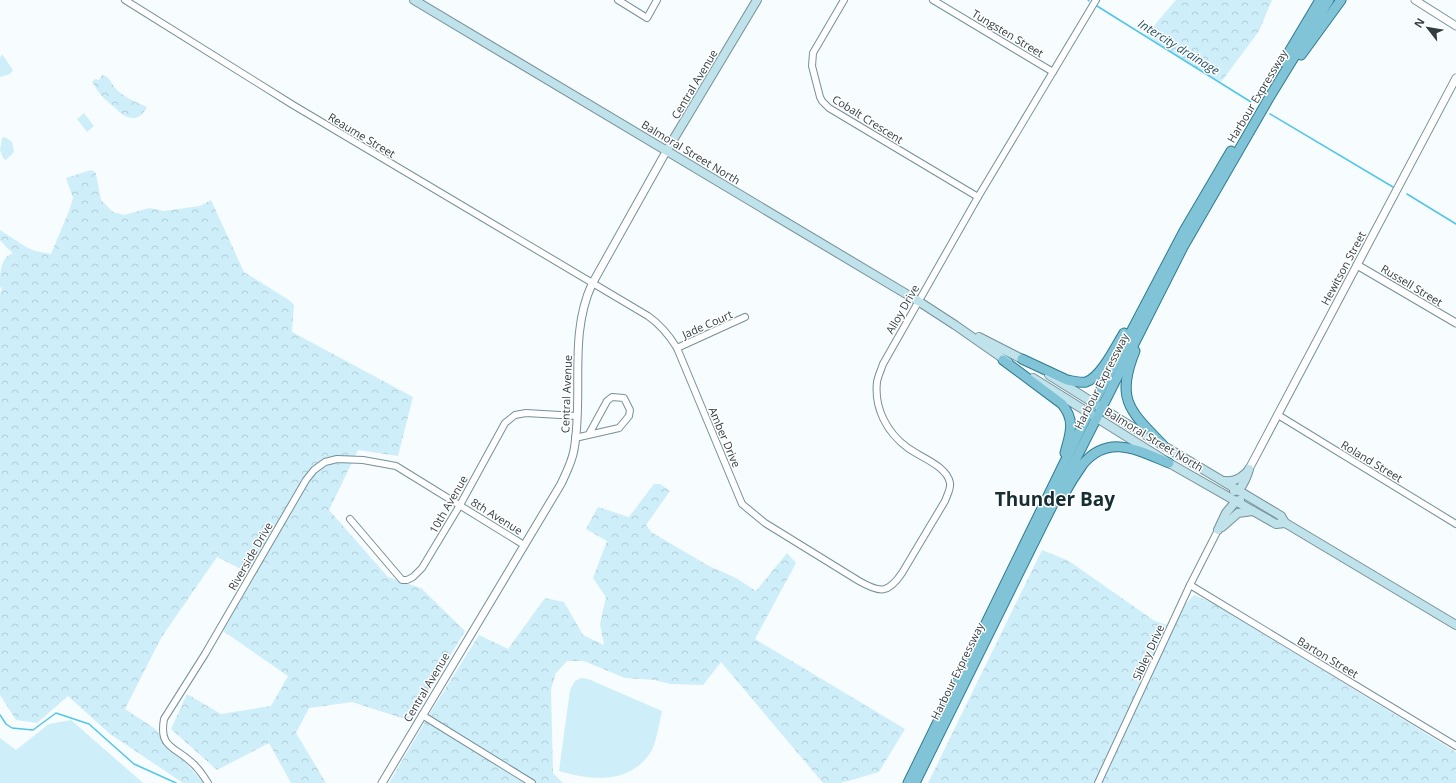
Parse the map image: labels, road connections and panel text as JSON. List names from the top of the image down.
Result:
{
  "streets": {
    "main road": ["Central Avenue", "Harbour Expressway", "Balmoral Street North"],
    "street": [
      "Tungsten Street",
      "Cobalt Crescent",
      "Reaume Street",
      "Hewitson Street",
      "Russell Street",
      "Alloy Drive",
      "Jade Court",
      "Amber Drive",
      "Roland Street",
      "10th Avenue",
      "8th Avenue",
      "Riverside Drive",
      "Sibley Drive",
      "Barton Street"
    ]
  },
  "crossings": [
    ["Tungsten Street", "Alloy Drive"],
    ["Central Avenue", "Reaume Street"],
    ["Central Avenue", "Balmoral Street North"],
    ["Central Avenue", "Amber Drive"],
    ["Central Avenue", "10th Avenue"],
    ["Central Avenue", "8th Avenue"],
    ["Harbour Expressway", "Balmoral Street North"],
    ["Cobalt Crescent", "Alloy Drive"],
    ["Reaume Street", "Amber Drive"],
    ["Balmoral Street North", "Alloy Drive"],
    ["Hewitson Street", "Russell Street"],
    ["Hewitson Street", "Roland Street"],
    ["Alloy Drive", "Amber Drive"],
    ["Jade Court", "Amber Drive"],
    ["10th Avenue", "8th Avenue"],
    ["10th Avenue", "Riverside Drive"],
    ["8th Avenue", "Riverside Drive"],
    ["Sibley Drive", "Barton Street"]
  ],
  "districts": ["Thunder Bay"],
  "water": ["Intercity drainage"],
  "north": "top left"
}
